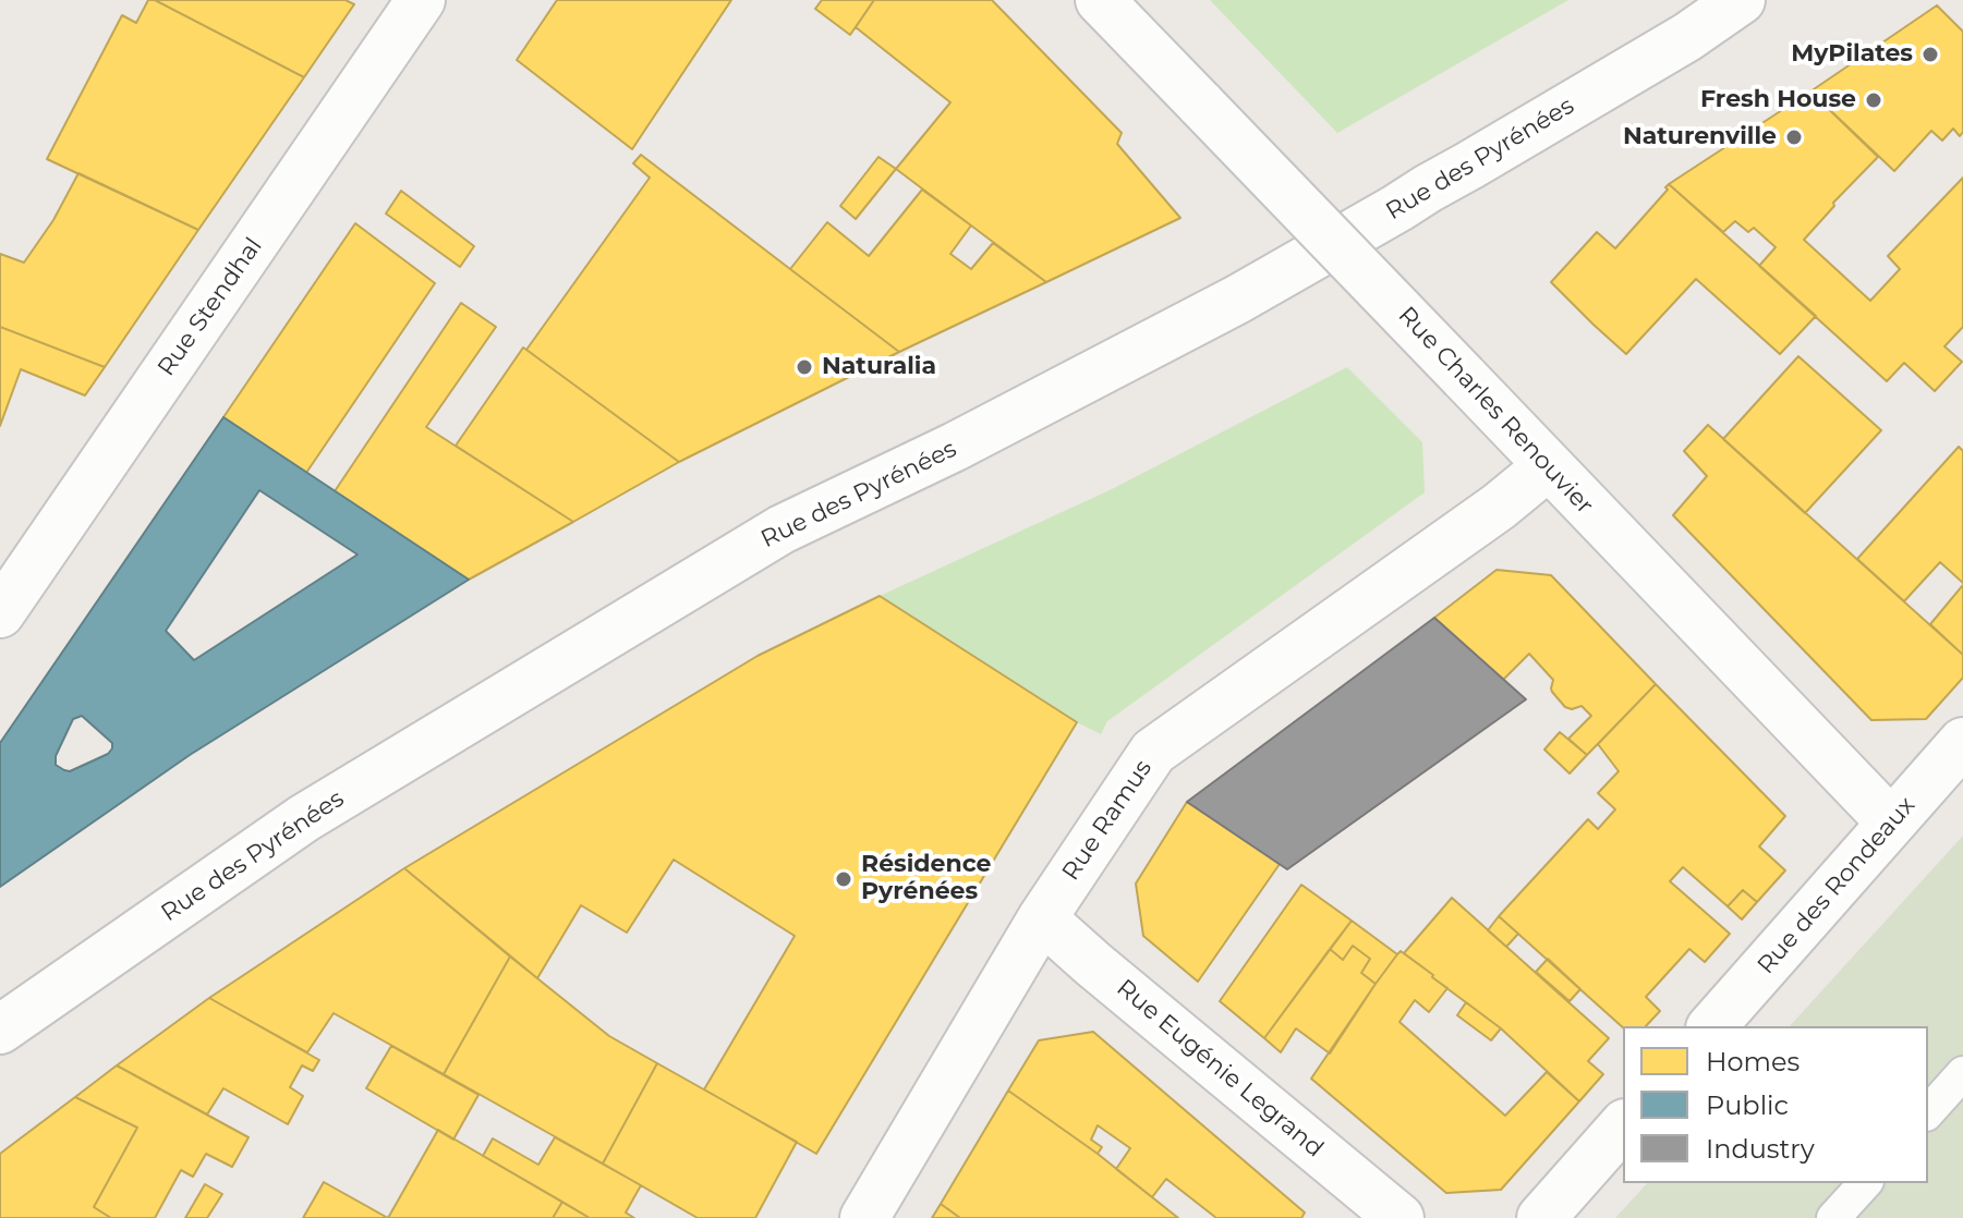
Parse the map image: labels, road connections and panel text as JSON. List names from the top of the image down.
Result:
{
  "streets": {
    "street": [
      "Rue des Pyrénées",
      "Rue Stendhal",
      "Rue Charles Renouvier",
      "Rue Ramus",
      "Rue des Rondeaux",
      "Rue Eugénie Legrand"
    ]
  },
  "crossings": [
    ["Rue Charles Renouvier", "Rue Ramus"],
    ["Rue Charles Renouvier", "Rue des Rondeaux"],
    ["Rue Ramus", "Rue Eugénie Legrand"]
  ],
  "places": [
    "MyPilates",
    "Fresh House",
    "Naturenville",
    "Naturalia",
    "Résidence Pyrénées"
  ],
  "legend": ["Homes", "Public", "Industry"]
}
